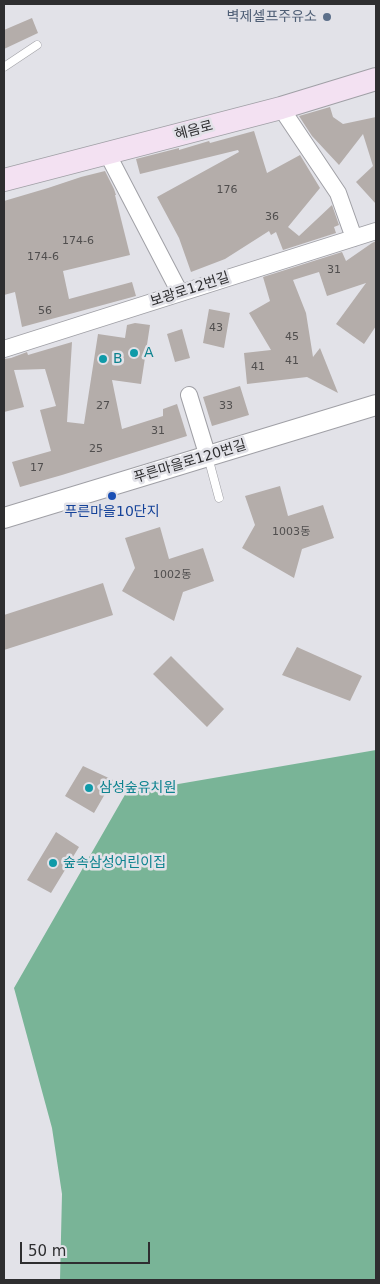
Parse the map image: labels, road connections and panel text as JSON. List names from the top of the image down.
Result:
{
  "streets": {
    "main road": ["혜음로"],
    "street": ["보광로12번길", "푸른마을로120번길"]
  },
  "places": [
    "벽제셀프주유소",
    "A",
    "B",
    "푸른마을10단지",
    "삼성숲유치원",
    "숲속삼성어린이집"
  ],
  "house_numbers": [
    "176",
    "36",
    "174-6",
    "174-6",
    "31",
    "56",
    "43",
    "45",
    "41",
    "41",
    "27",
    "33",
    "31",
    "25",
    "17",
    "1003동",
    "1002동"
  ],
  "scale_bar": "50 m"
}
